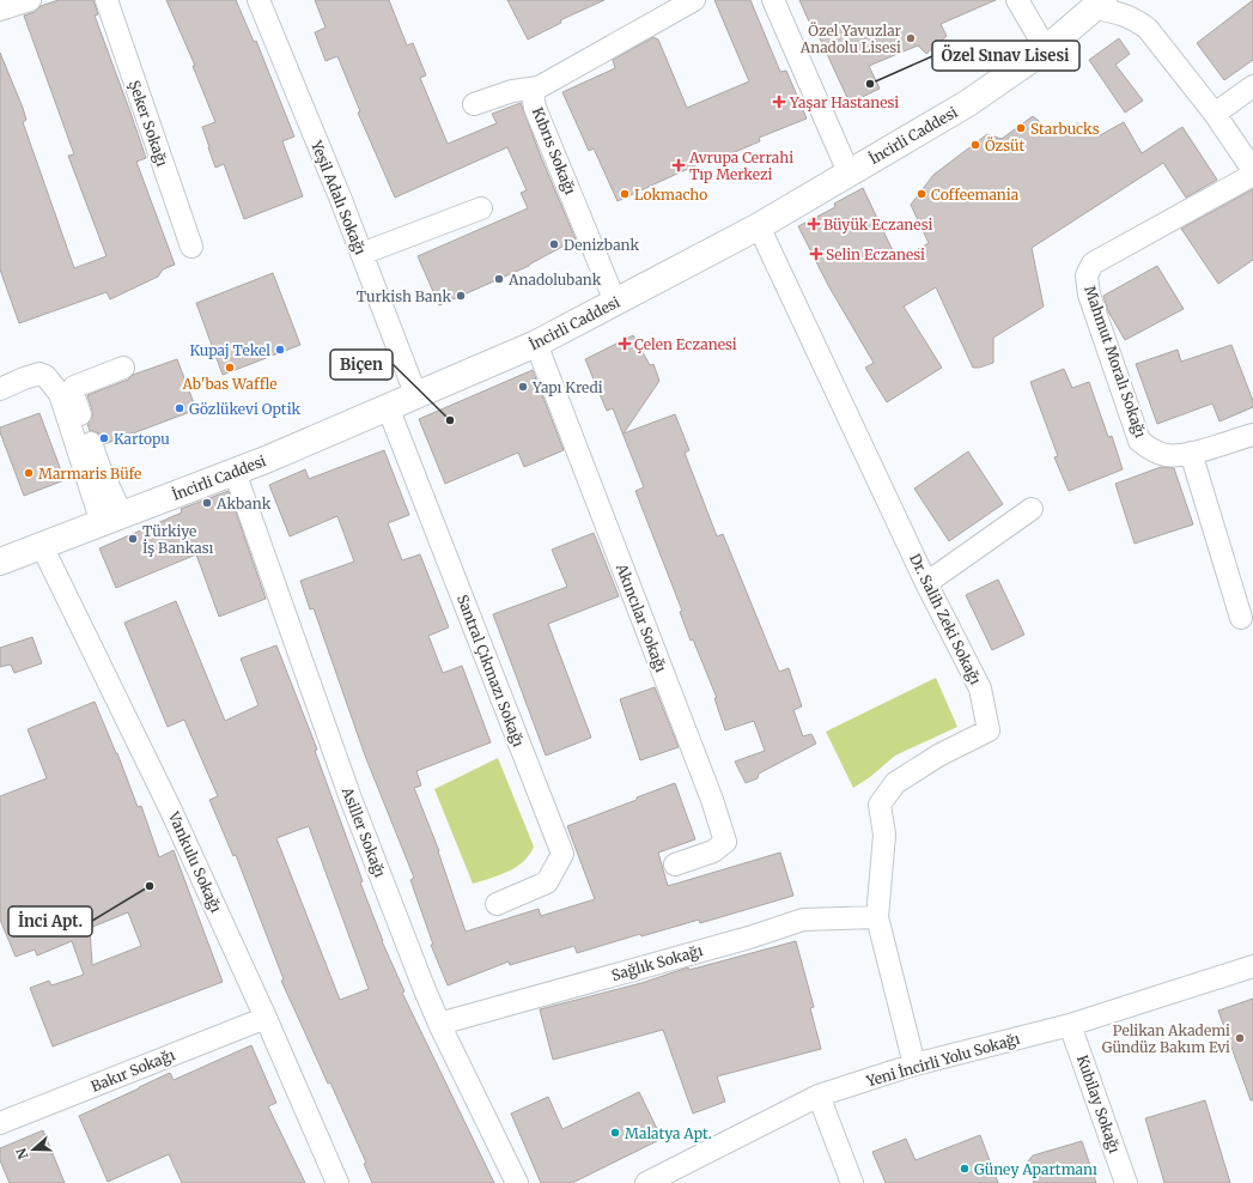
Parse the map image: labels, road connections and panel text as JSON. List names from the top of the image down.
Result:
{
  "streets": {
    "main road": ["İncirli Caddesi"],
    "street": [
      "Şeker Sokağı",
      "Kıbrıs Sokağı",
      "Yeşil Adalı Sokağı",
      "Mahmut Moralı Sokağı",
      "Akıncılar Sokağı",
      "Dr. Salih Zeki Sokağı",
      "Santral Çıkmazı Sokağı",
      "Asiller Sokağı",
      "Vankulu Sokağı",
      "Sağlık Sokağı",
      "Yeni İncirli Yolu Sokağı",
      "Bakır Sokağı",
      "Kubilay Sokağı"
    ]
  },
  "crossings": [
    ["İncirli Caddesi", "Kıbrıs Sokağı"],
    ["İncirli Caddesi", "Yeşil Adalı Sokağı"],
    ["İncirli Caddesi", "Akıncılar Sokağı"],
    ["İncirli Caddesi", "Dr. Salih Zeki Sokağı"],
    ["İncirli Caddesi", "Santral Çıkmazı Sokağı"],
    ["İncirli Caddesi", "Asiller Sokağı"],
    ["İncirli Caddesi", "Vankulu Sokağı"],
    ["Dr. Salih Zeki Sokağı", "Sağlık Sokağı"],
    ["Dr. Salih Zeki Sokağı", "Yeni İncirli Yolu Sokağı"],
    ["Asiller Sokağı", "Sağlık Sokağı"],
    ["Vankulu Sokağı", "Bakır Sokağı"],
    ["Yeni İncirli Yolu Sokağı", "Kubilay Sokağı"]
  ],
  "places": {
    "other": [
      "Özel Yavuzlar Anadolu Lisesi",
      "Özel Sınav Lisesi",
      "Starbucks",
      "Özsüt",
      "Lokmacho",
      "Coffeemania",
      "Denizbank",
      "Anadolubank",
      "Turkish Bank",
      "Kupaj Tekel",
      "Ab'bas Waffle",
      "Yapı Kredi",
      "Gözlükevi Optik",
      "Biçen",
      "Kartopu",
      "Marmaris Büfe",
      "Akbank",
      "Türkiye İş Bankası",
      "İnci Apt.",
      "Pelikan Akademi Gündüz Bakım Evi",
      "Malatya Apt.",
      "Güney Apartmanı"
    ],
    "health": [
      "Yaşar Hastanesi",
      "Avrupa Cerrahi Tıp Merkezi",
      "Büyük Eczanesi",
      "Selin Eczanesi",
      "Çelen Eczanesi"
    ]
  },
  "north": "left"
}
